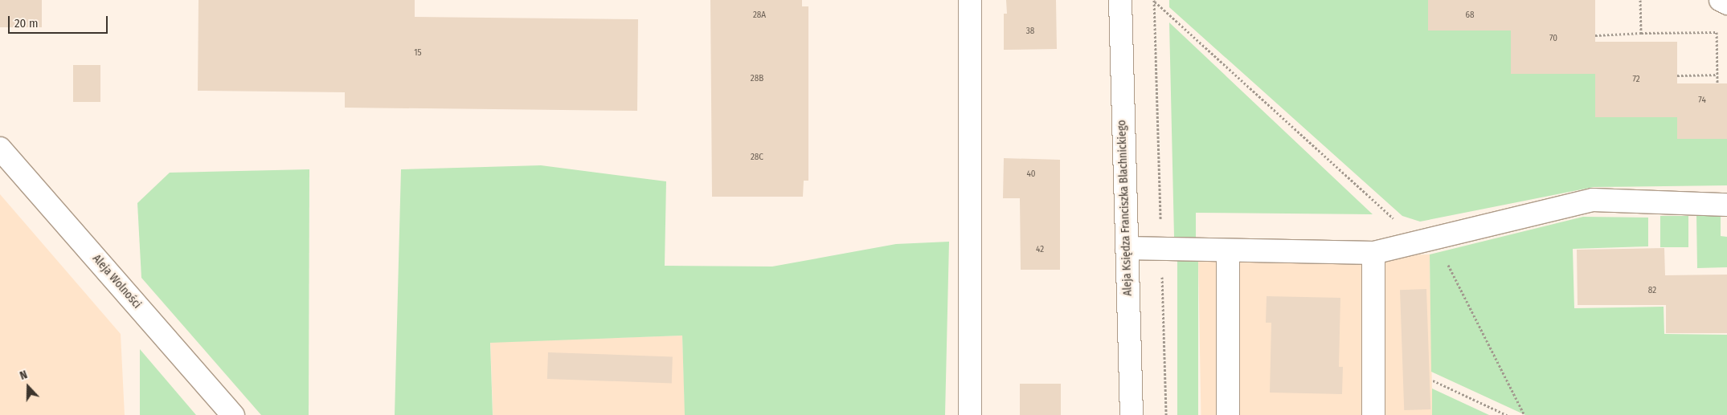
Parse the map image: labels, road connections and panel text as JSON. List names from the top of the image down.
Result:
{
  "streets": {
    "street": ["Aleja Księdza Franciszka Blachnickiego", "Aleja Wolności"]
  },
  "house_numbers": [
    "28A",
    "68",
    "38",
    "70",
    "15",
    "28B",
    "72",
    "74",
    "28C",
    "40",
    "42",
    "82"
  ],
  "scale_bar": "20 m",
  "north": "top"
}
